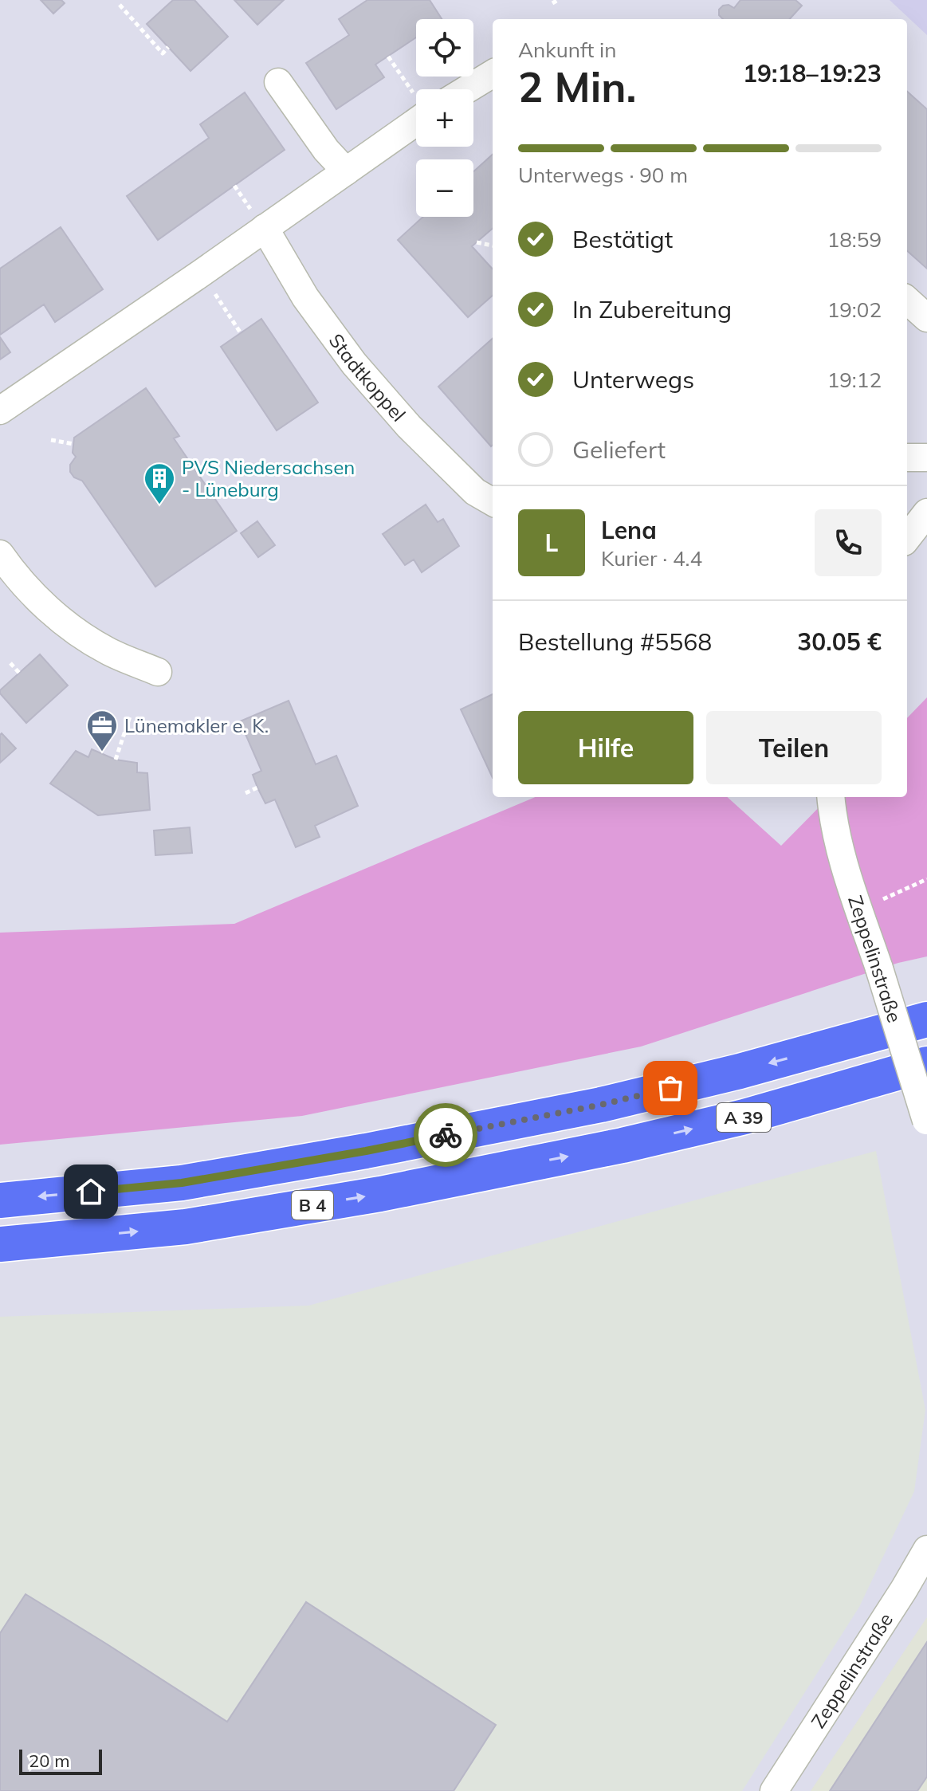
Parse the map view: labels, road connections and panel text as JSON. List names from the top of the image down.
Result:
{
  "streets": {
    "highway": ["A 39", "B 4"],
    "street": ["Stadtkoppel", "Zeppelinstraße"]
  },
  "crossings": [
    ["A 39", "B 4"]
  ],
  "places": {
    "building": ["PVS Niedersachsen - Lüneburg"],
    "office": ["Lünemakler e. K."]
  },
  "scale_bar": "20 m",
  "page": {
    "map_buttons": ["+", "−"],
    "heading": ["2 Min.", "Ankunft in", "19:18–19:23"],
    "panel": [
      "Lena",
      "Kurier · 4.4",
      "Bestellung #5568",
      "30.05 €"
    ],
    "bar": "Unterwegs · 90 m",
    "list": [
      ["Bestätigt", "18:59"],
      ["In Zubereitung", "19:02"],
      ["Unterwegs", "19:12"],
      "Geliefert"
    ],
    "round": "L",
    "buttons": ["Hilfe", "Teilen"],
    "scale": "20 m"
  }
}
